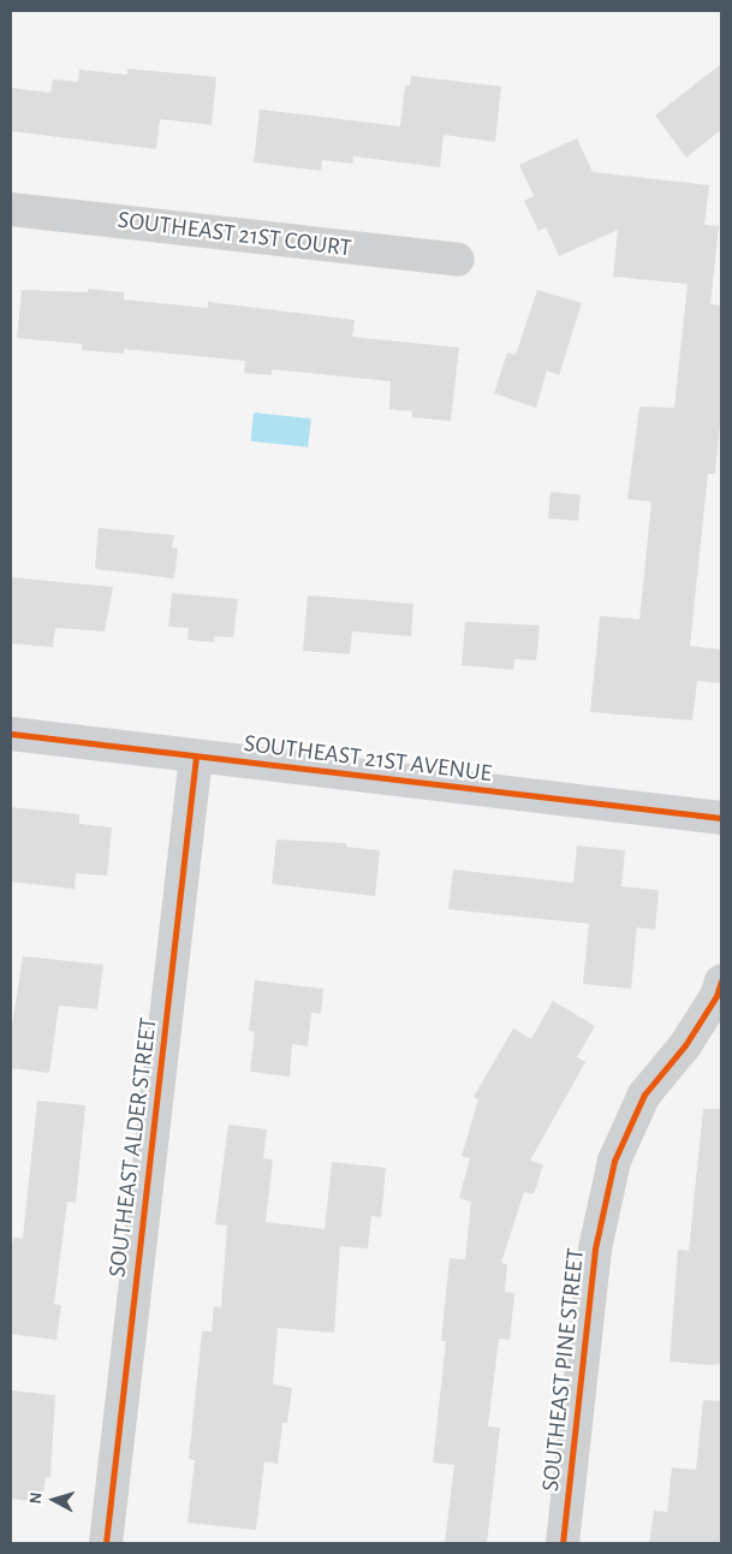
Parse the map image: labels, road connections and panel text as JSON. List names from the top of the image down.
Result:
{
  "streets": {
    "street": [
      "SOUTHEAST 21ST COURT",
      "SOUTHEAST 21ST AVENUE",
      "SOUTHEAST ALDER STREET",
      "SOUTHEAST PINE STREET"
    ]
  },
  "crossings": [
    ["SOUTHEAST 21ST AVENUE", "SOUTHEAST ALDER STREET"]
  ],
  "north": "left"
}
